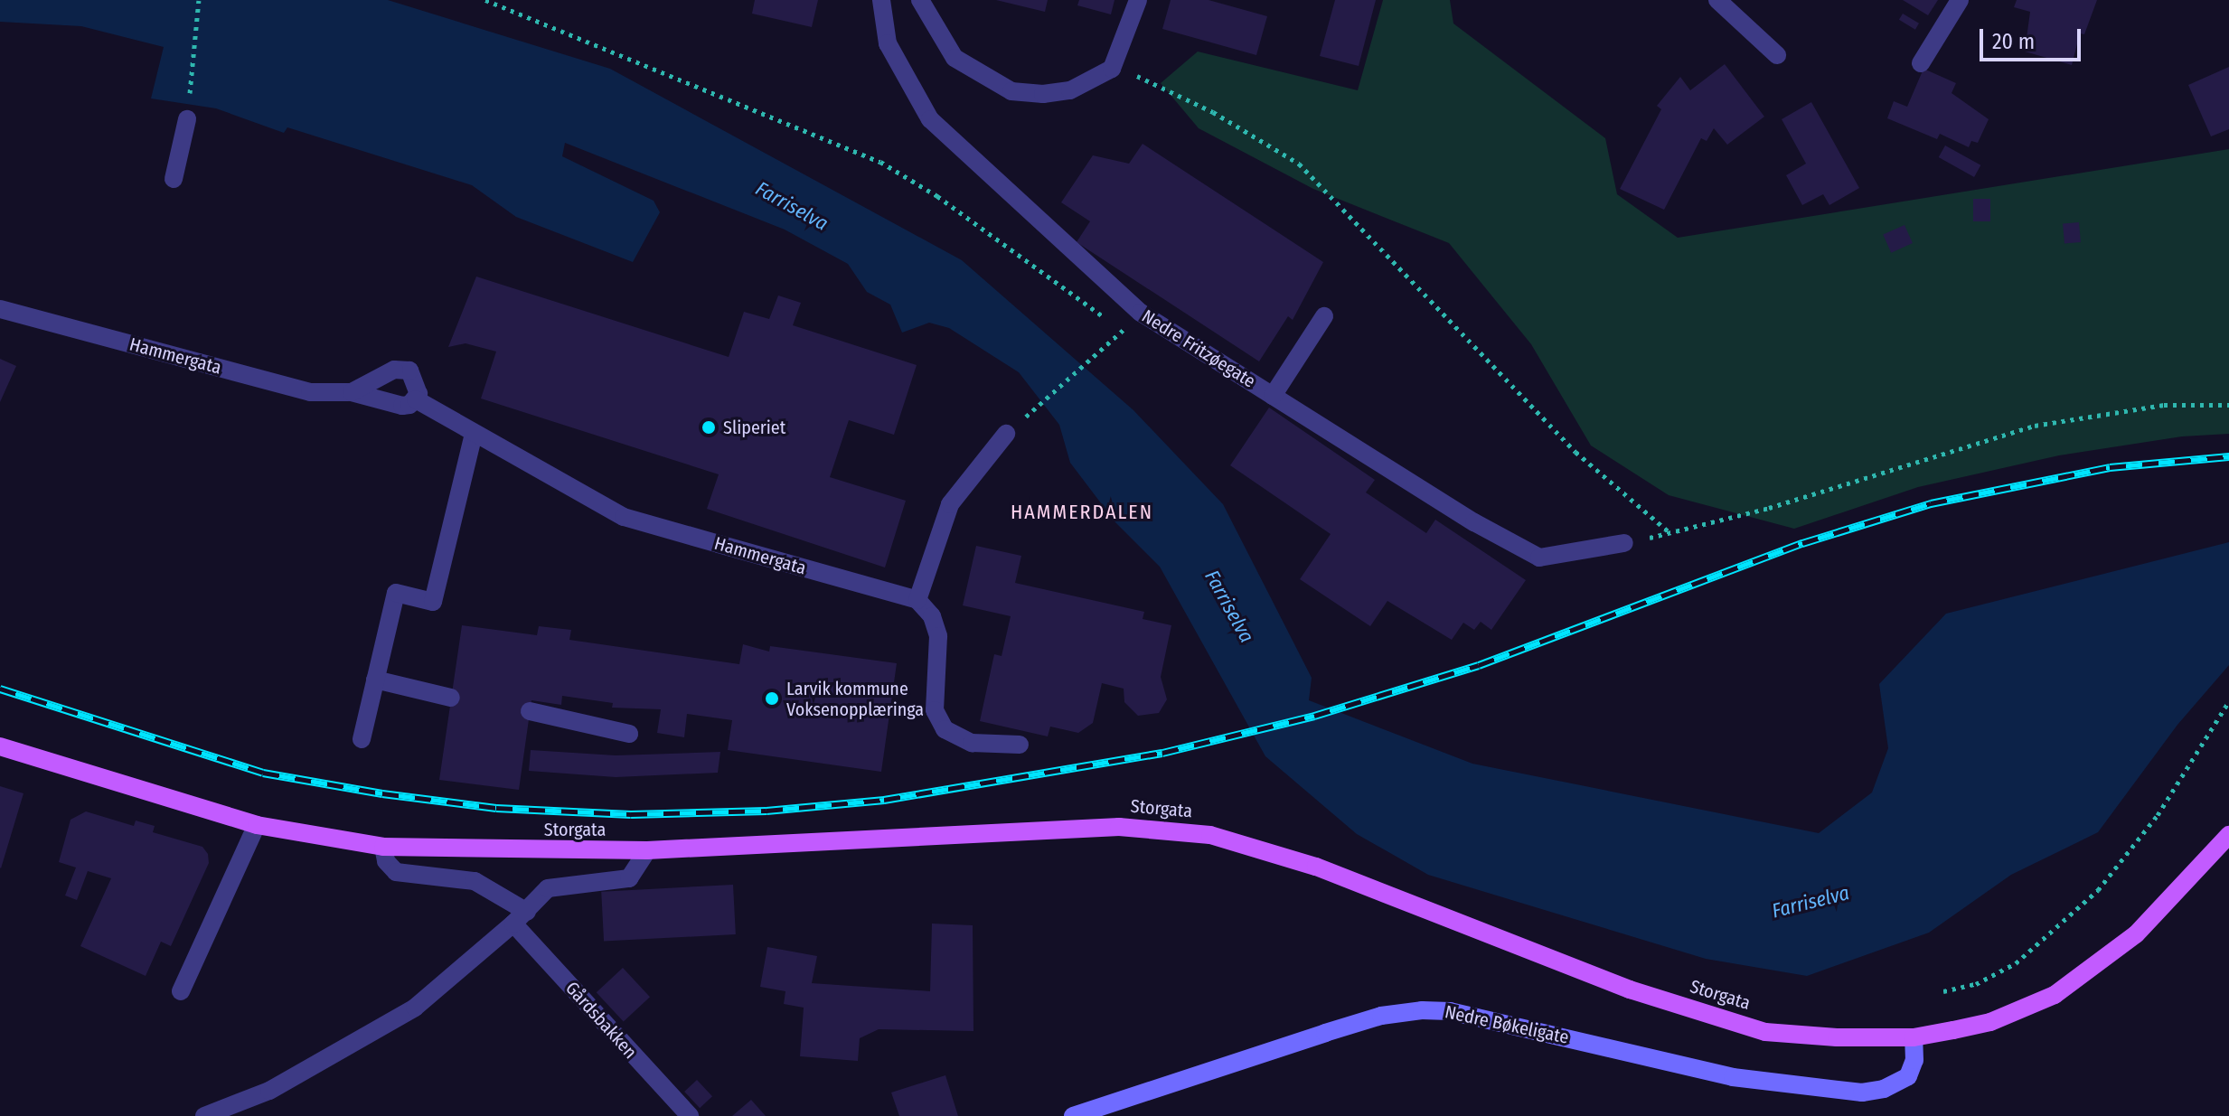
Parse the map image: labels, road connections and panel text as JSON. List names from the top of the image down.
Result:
{
  "streets": {
    "main road": ["Storgata", "Nedre Bøkeligate"],
    "street": ["Nedre Fritzøegate", "Hammergata", "Gårdsbakken"]
  },
  "crossings": [
    ["Storgata", "Gårdsbakken"],
    ["Storgata", "Nedre Bøkeligate"]
  ],
  "districts": ["HAMMERDALEN"],
  "water": ["Farriselva"],
  "places": ["Sliperiet", "Larvik kommune Voksenopplæringa"],
  "scale_bar": "20 m"
}
